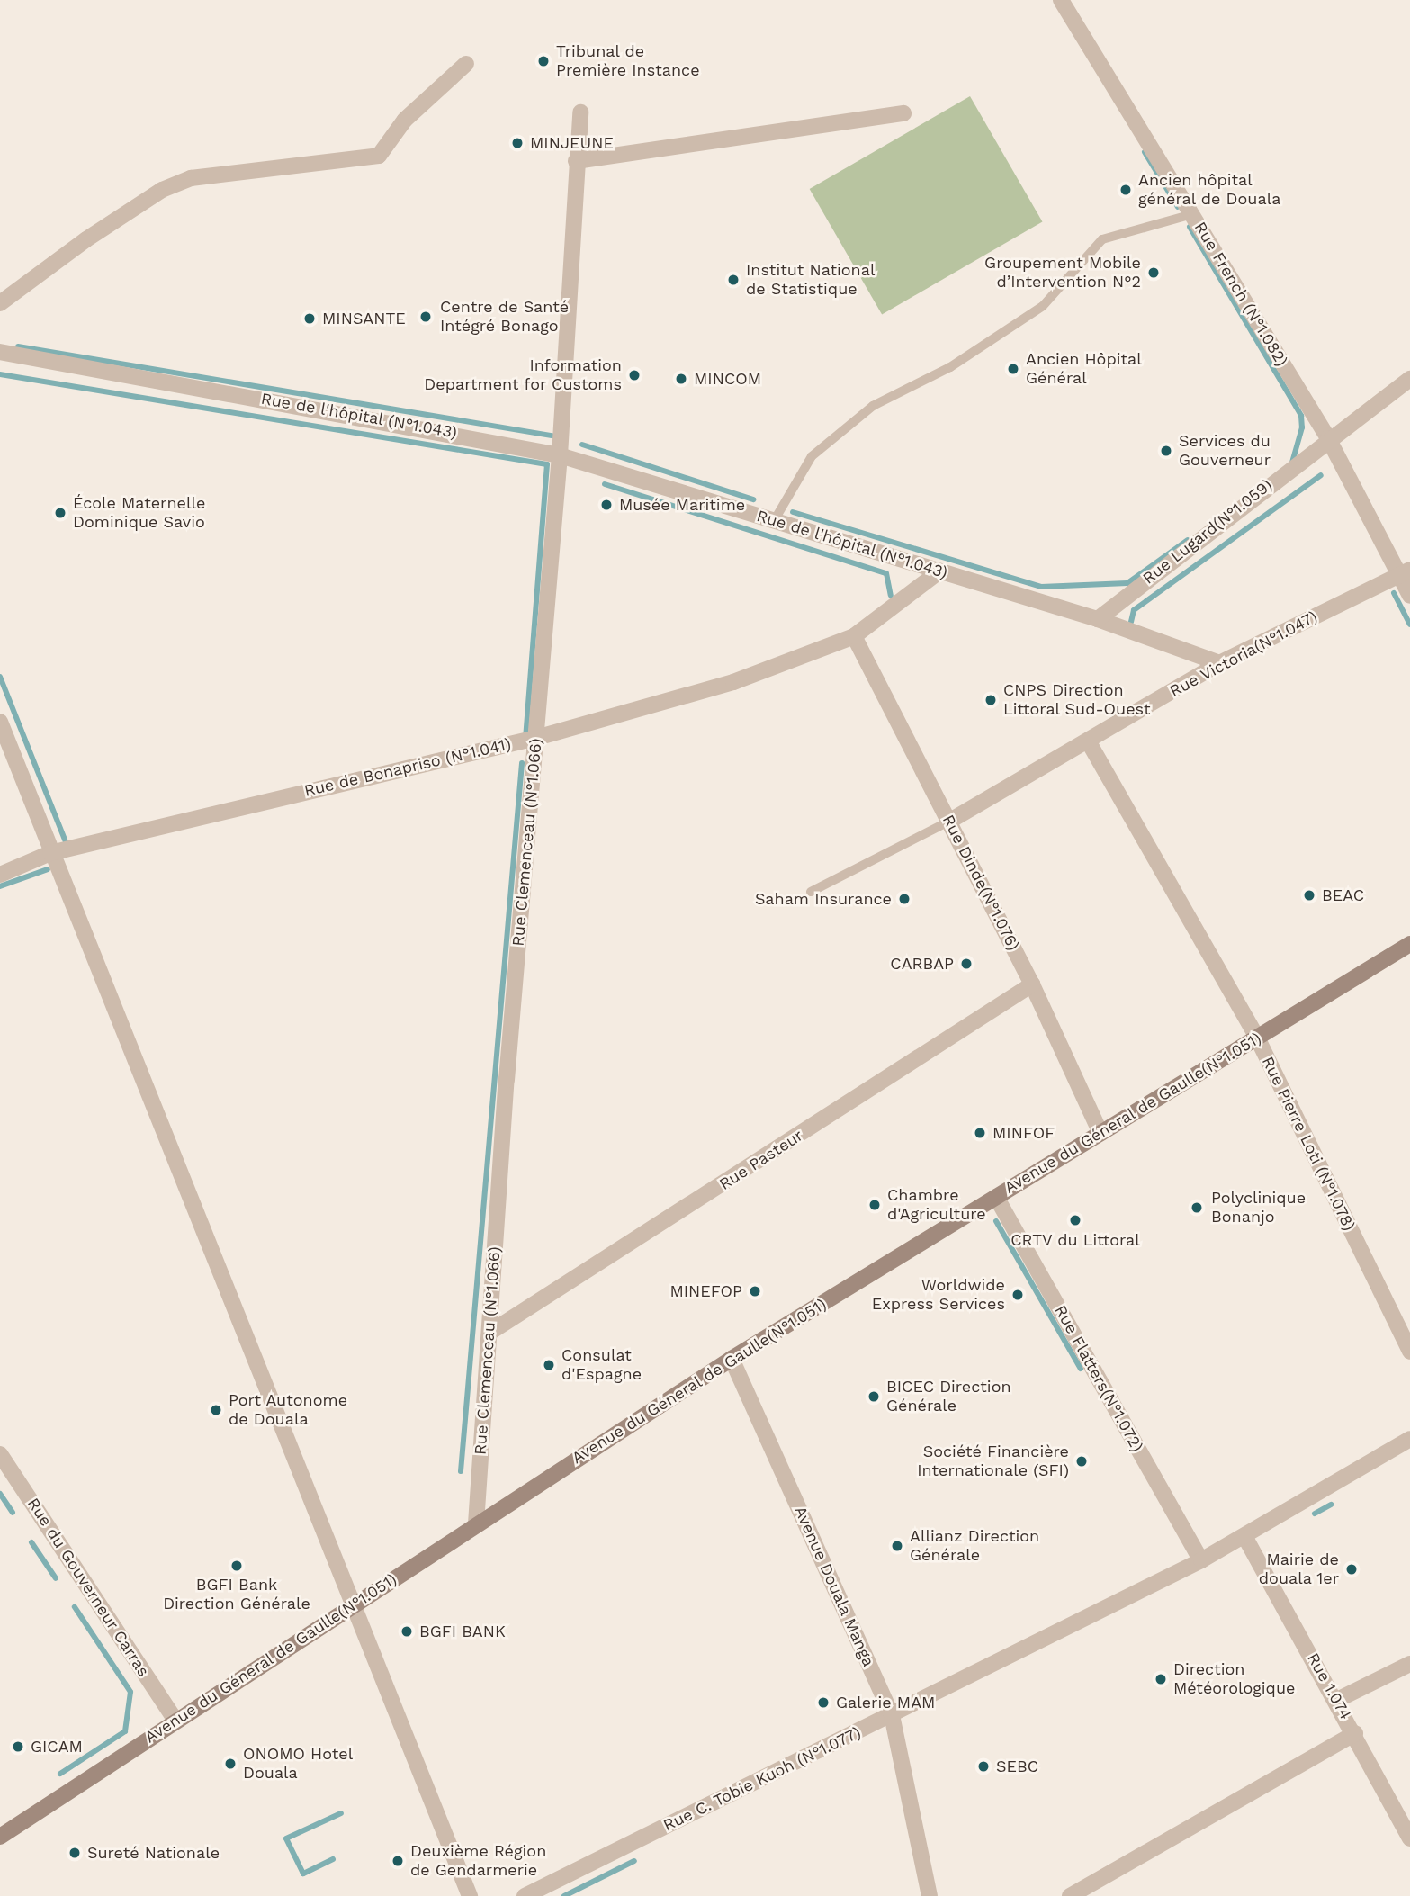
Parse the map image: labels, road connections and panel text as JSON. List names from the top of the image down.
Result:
{
  "streets": {
    "main road": ["Avenue du Géneral de Gaulle(N°1.051)"],
    "street": [
      "Rue French (N°1.082)",
      "Rue de l'hôpital (N°1.043)",
      "Rue Lugard(N°1.059)",
      "Rue Victoria(N°1.047)",
      "Rue de Bonapriso (N°1.041)",
      "Rue Clemenceau (N°1.066)",
      "Rue Dinde(N°1.076)",
      "Rue Pierre Loti (N°1.078)",
      "Rue Pasteur",
      "Rue Flatters(N°1.072)",
      "Avenue Douala Manga",
      "Rue du Gouverneur Carras",
      "Rue 1.074",
      "Rue C. Tobie Kuoh (N°1.077)"
    ]
  },
  "crossings": [
    ["Rue French (N°1.082)", "Rue Lugard(N°1.059)"],
    ["Rue French (N°1.082)", "Rue Victoria(N°1.047)"],
    ["Rue de l'hôpital (N°1.043)", "Rue Lugard(N°1.059)"],
    ["Rue de l'hôpital (N°1.043)", "Rue Victoria(N°1.047)"],
    ["Rue de l'hôpital (N°1.043)", "Rue de Bonapriso (N°1.041)"],
    ["Rue de l'hôpital (N°1.043)", "Rue Clemenceau (N°1.066)"],
    ["Rue Victoria(N°1.047)", "Rue Dinde(N°1.076)"],
    ["Rue Victoria(N°1.047)", "Rue Pierre Loti (N°1.078)"],
    ["Rue de Bonapriso (N°1.041)", "Rue Clemenceau (N°1.066)"],
    ["Rue de Bonapriso (N°1.041)", "Rue Dinde(N°1.076)"],
    ["Rue Clemenceau (N°1.066)", "Avenue du Géneral de Gaulle(N°1.051)"],
    ["Rue Clemenceau (N°1.066)", "Rue Pasteur"],
    ["Rue Dinde(N°1.076)", "Avenue du Géneral de Gaulle(N°1.051)"],
    ["Rue Dinde(N°1.076)", "Rue Pasteur"],
    ["Avenue du Géneral de Gaulle(N°1.051)", "Rue Pierre Loti (N°1.078)"],
    ["Avenue du Géneral de Gaulle(N°1.051)", "Rue Flatters(N°1.072)"],
    ["Avenue du Géneral de Gaulle(N°1.051)", "Avenue Douala Manga"],
    ["Avenue du Géneral de Gaulle(N°1.051)", "Rue du Gouverneur Carras"],
    ["Rue Flatters(N°1.072)", "Rue C. Tobie Kuoh (N°1.077)"],
    ["Avenue Douala Manga", "Rue C. Tobie Kuoh (N°1.077)"],
    ["Rue 1.074", "Rue C. Tobie Kuoh (N°1.077)"]
  ],
  "places": [
    "Tribunal de Première Instance",
    "MINJEUNE",
    "Ancien hôpital général de Douala",
    "Groupement Mobile d’Intervention N°2",
    "Institut National de Statistique",
    "Centre de Santé Intégré Bonago",
    "MINSANTE",
    "Ancien Hôpital Général",
    "Information Department for Customs",
    "MINCOM",
    "Services du Gouverneur",
    "Musée Maritime",
    "École Maternelle Dominique Savio",
    "CNPS Direction Littoral Sud-Ouest",
    "BEAC",
    "Saham Insurance",
    "CARBAP",
    "MINFOF",
    "Chambre d'Agriculture",
    "Polyclinique Bonanjo",
    "CRTV du Littoral",
    "MINEFOP",
    "Worldwide Express Services",
    "Consulat d'Espagne",
    "BICEC Direction Générale",
    "Port Autonome de Douala",
    "Société Financière Internationale (SFI)",
    "Allianz Direction Générale",
    "BGFI Bank Direction Générale",
    "Mairie de douala 1er",
    "BGFI BANK",
    "Direction Météorologique",
    "Galerie MAM",
    "GICAM",
    "ONOMO Hotel Douala",
    "SEBC",
    "Sureté Nationale",
    "Deuxième Région de Gendarmerie"
  ]
}
